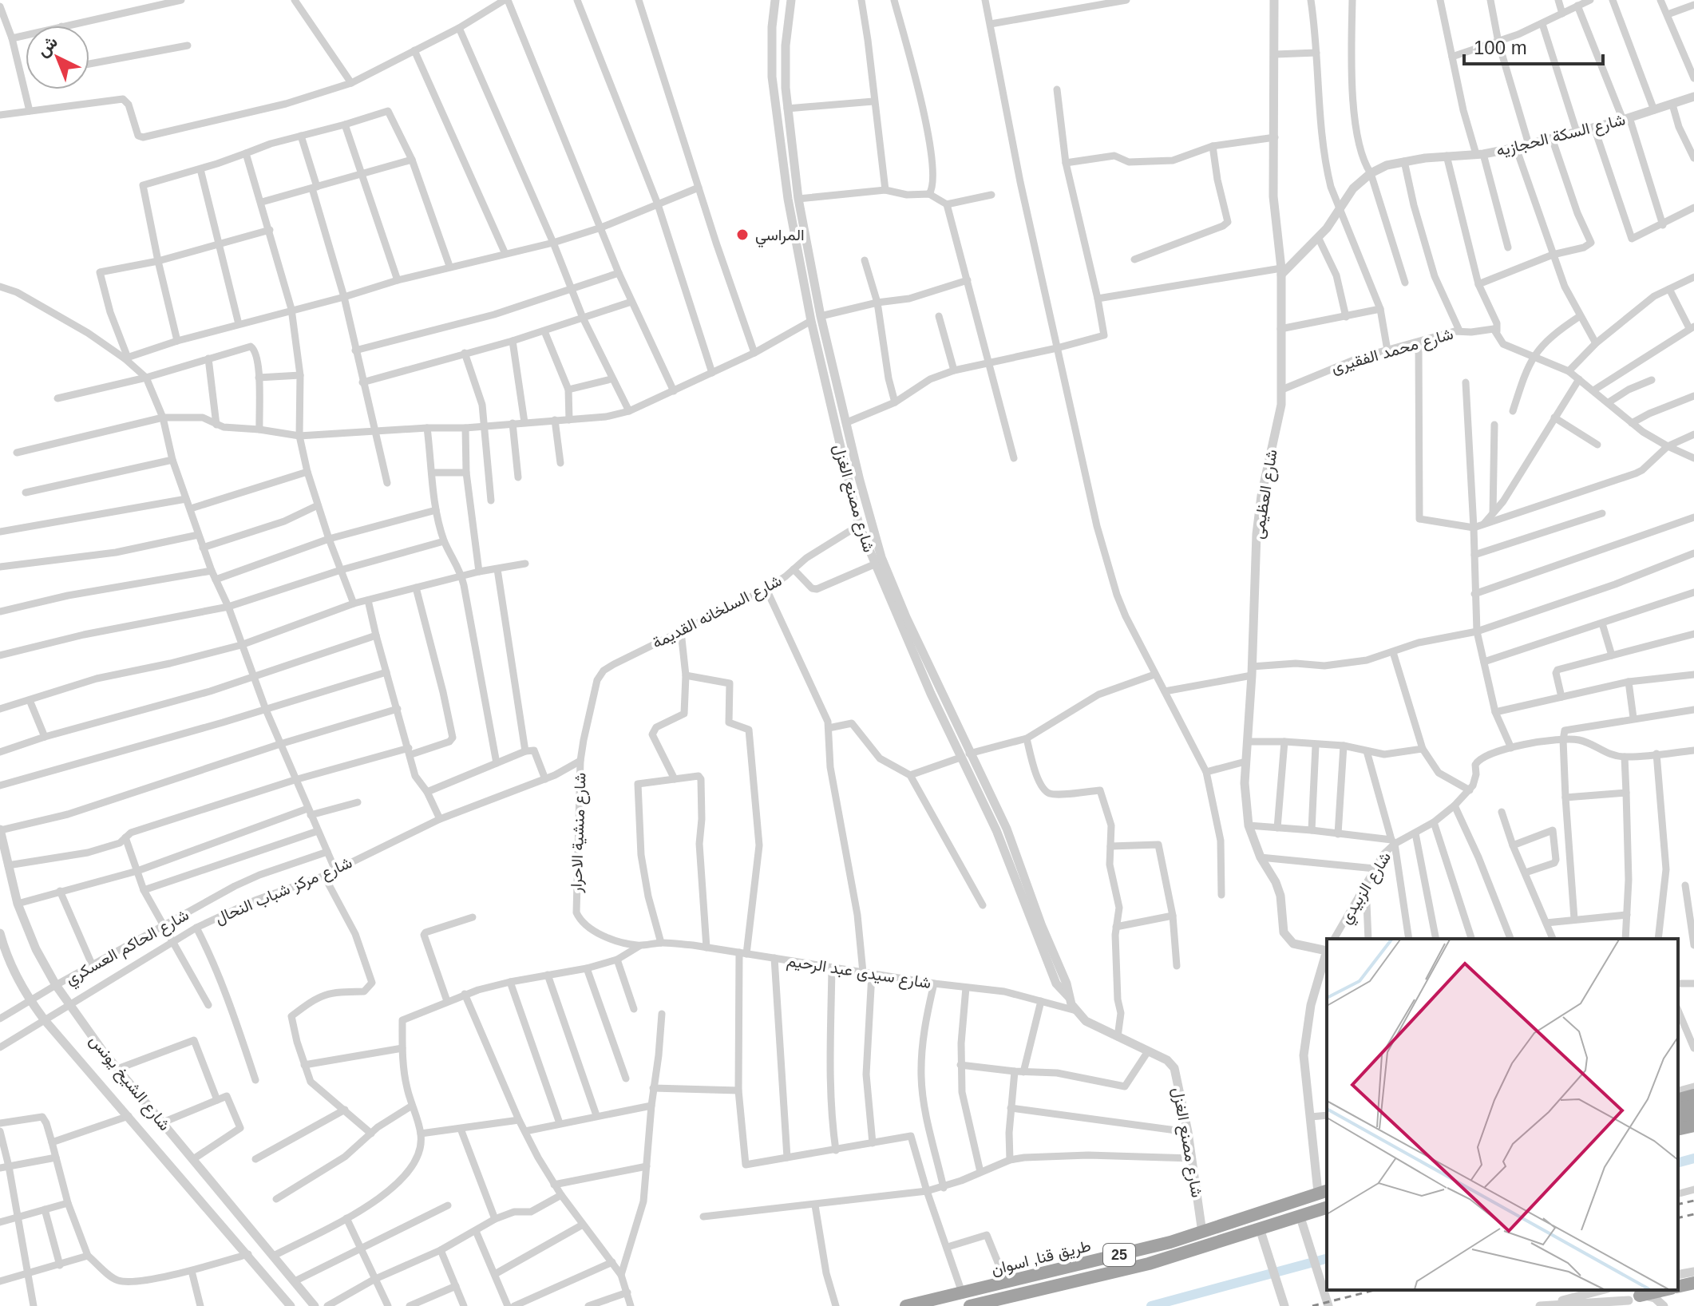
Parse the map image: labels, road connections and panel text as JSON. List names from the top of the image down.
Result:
{
  "streets": {
    "highway": ["25", "طريق قنا, اسوان"],
    "street": [
      "شارع السكة الحجازيه",
      "شارع محمد الفقيرى",
      "شارع العظيمى",
      "شارع مصنع الغزل",
      "شارع السلخانه القديمة",
      "شارع منشية الاحرار",
      "شارع الزبيدي",
      "شارع مركز شباب النحال",
      "شارع الحاكم العسكري",
      "شارع سيدى عبد الرحيم",
      "شارع الشيخ يونس"
    ]
  },
  "crossings": [
    ["شارع السكة الحجازيه", "شارع العظيمى"],
    ["شارع محمد الفقيرى", "شارع العظيمى"],
    ["شارع مصنع الغزل", "شارع السلخانه القديمة"],
    ["شارع مصنع الغزل", "شارع سيدى عبد الرحيم"],
    ["شارع مصنع الغزل", "طريق قنا, اسوان"],
    ["شارع السلخانه القديمة", "شارع منشية الاحرار"],
    ["شارع منشية الاحرار", "شارع مركز شباب النحال"],
    ["شارع منشية الاحرار", "شارع سيدى عبد الرحيم"],
    ["شارع مركز شباب النحال", "شارع الشيخ يونس"],
    ["شارع الحاكم العسكري", "شارع الشيخ يونس"]
  ],
  "places": ["المراسي"],
  "scale_bar": "100 m",
  "north": "top left"
}
